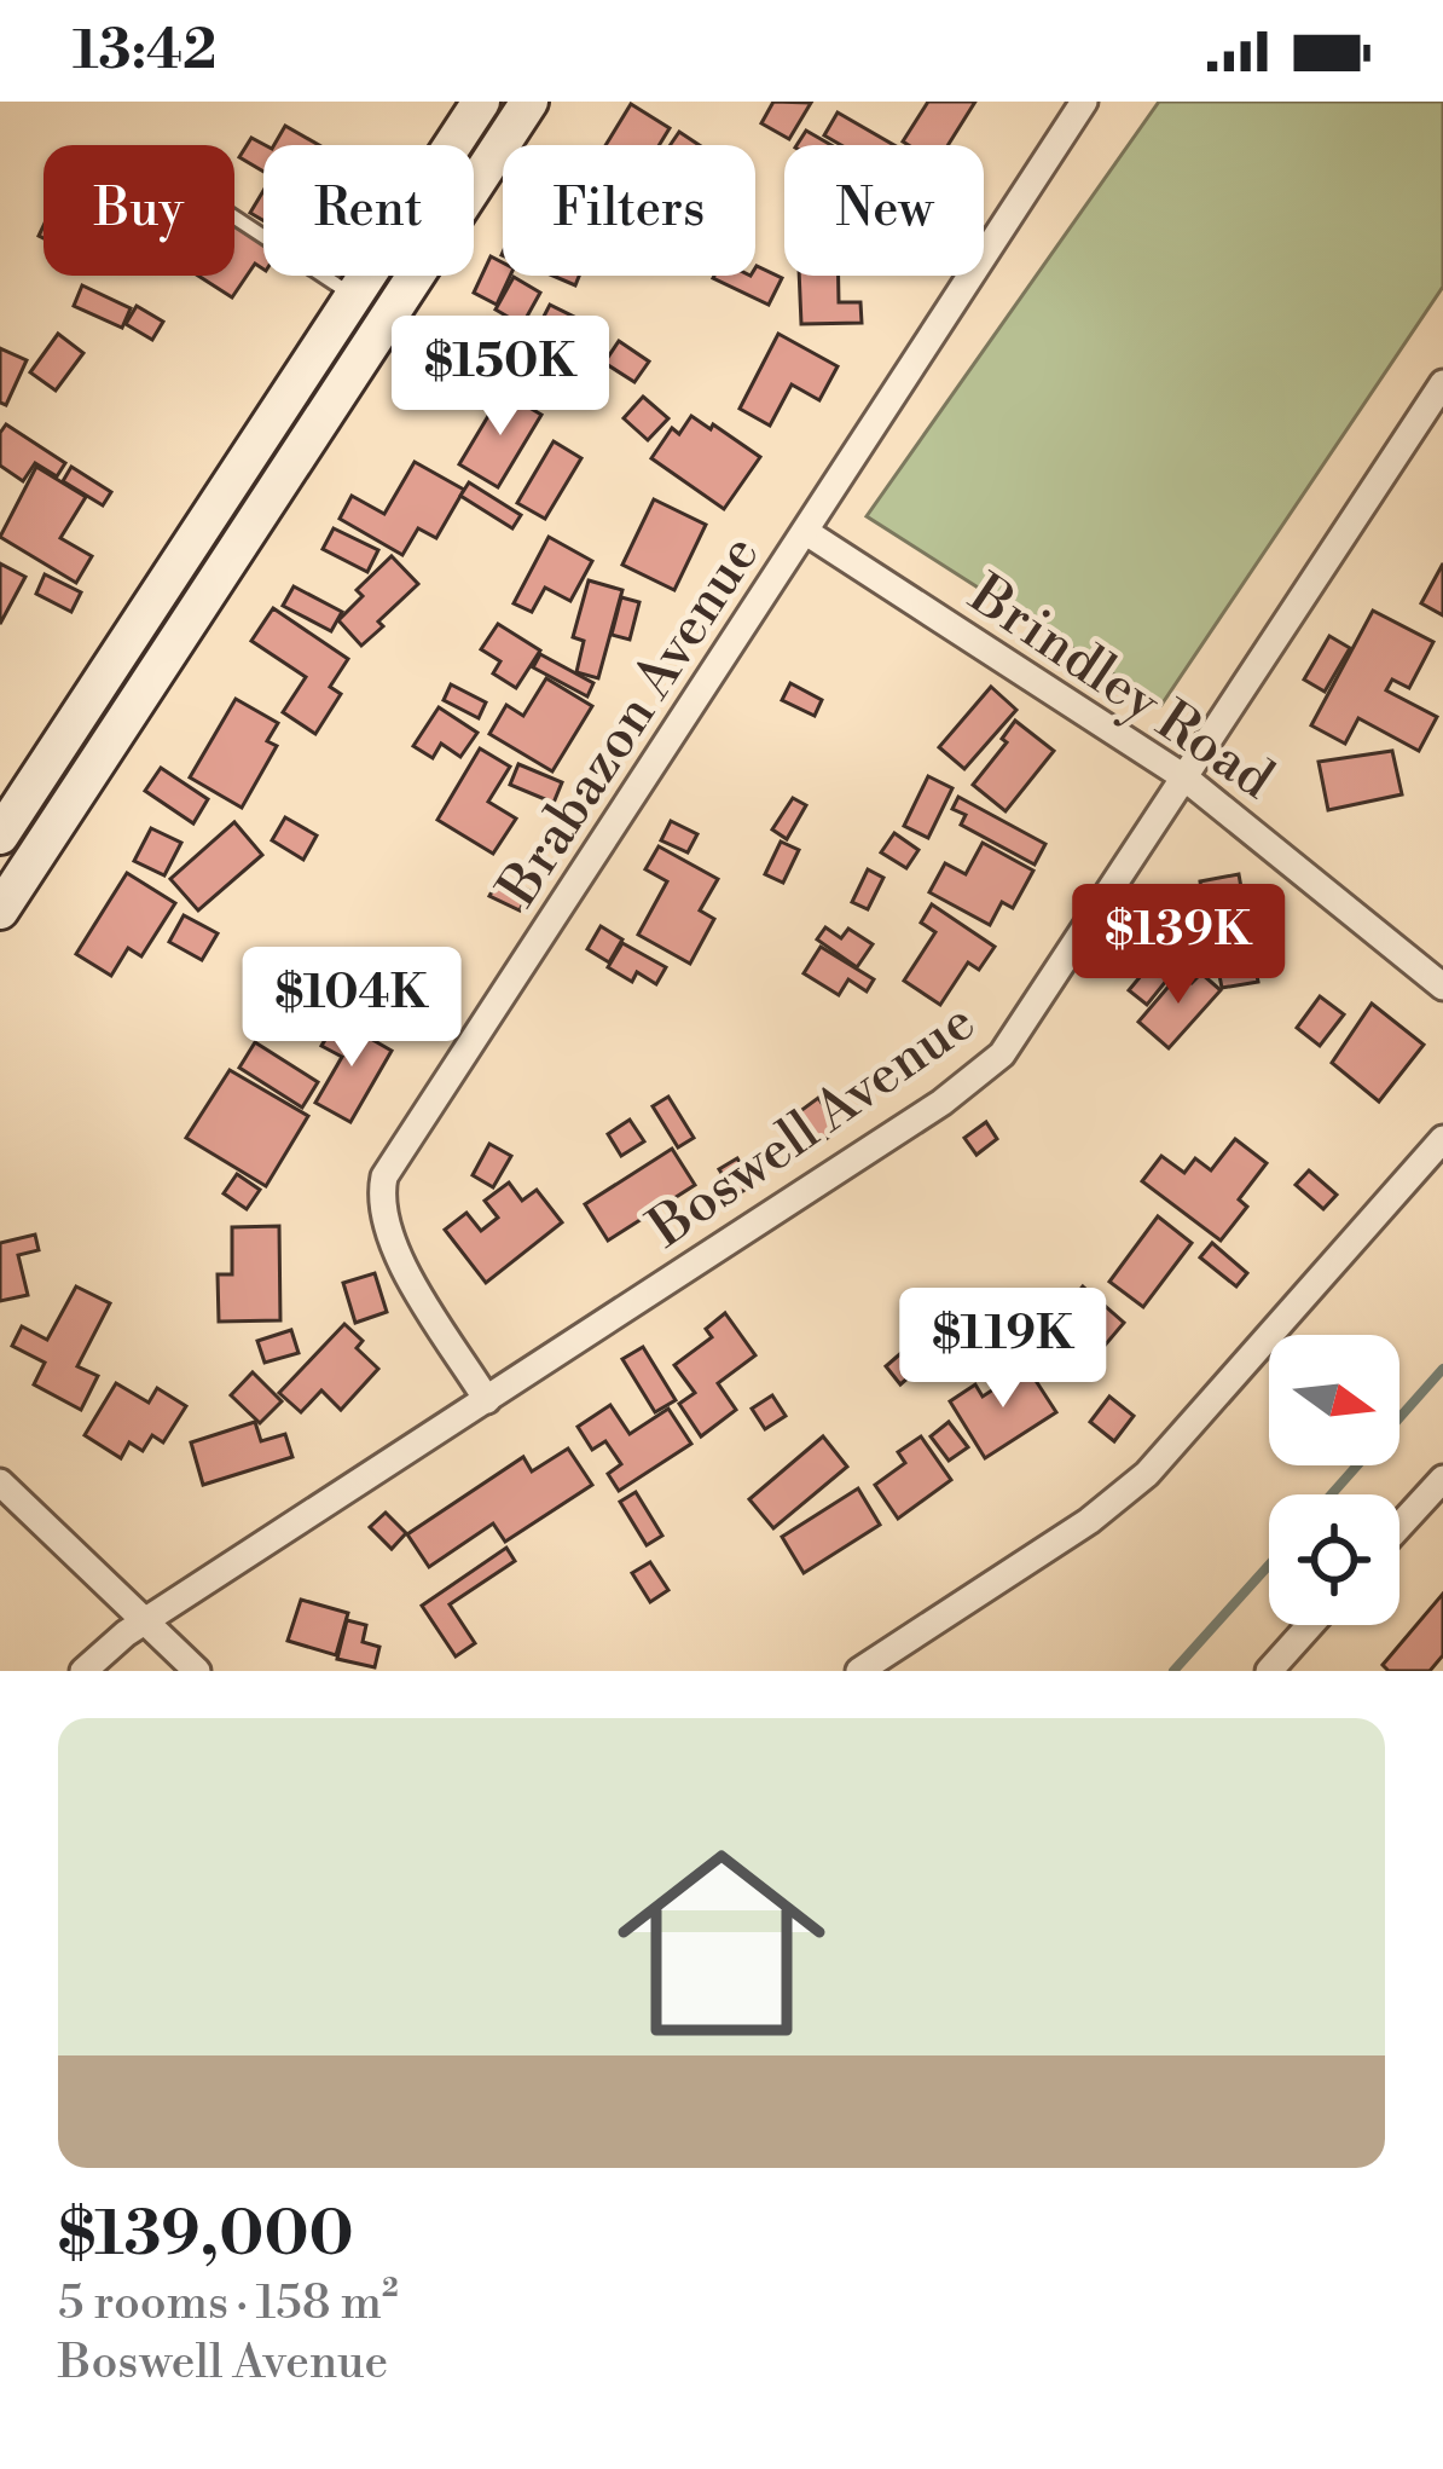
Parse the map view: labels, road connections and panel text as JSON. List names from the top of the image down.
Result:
{
  "streets": {
    "street": ["Brindley Road", "Brabazon Avenue", "Boswell Avenue"]
  },
  "crossings": [
    ["Brindley Road", "Brabazon Avenue"],
    ["Brindley Road", "Boswell Avenue"],
    ["Brabazon Avenue", "Boswell Avenue"]
  ],
  "north": "right",
  "page": {
    "status": "13:42",
    "chip": [
      "Buy",
      "Rent",
      "Filters",
      "New"
    ],
    "price": [
      "$150K",
      "$139K",
      "$104K",
      "$119K"
    ],
    "list": [
      {
        "name": "$139,000",
        "note": "5 rooms · 158 m² · Boswell Avenue"
      }
    ]
  }
}
